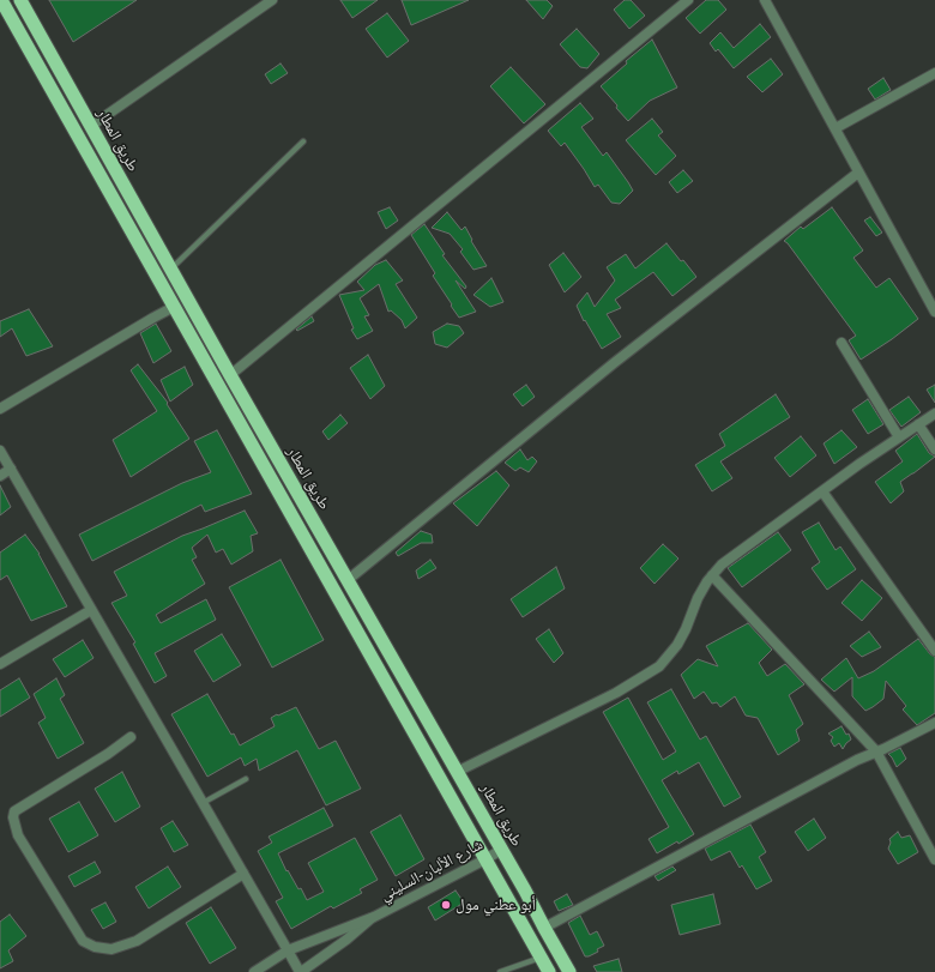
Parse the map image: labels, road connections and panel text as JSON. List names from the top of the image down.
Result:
{
  "streets": {
    "highway": ["طريق المطار"],
    "street": ["شارع الألبان-السليني"]
  },
  "crossings": [
    ["طريق المطار", "شارع الألبان-السليني"]
  ],
  "places": ["أبو عطني مول"]
}
